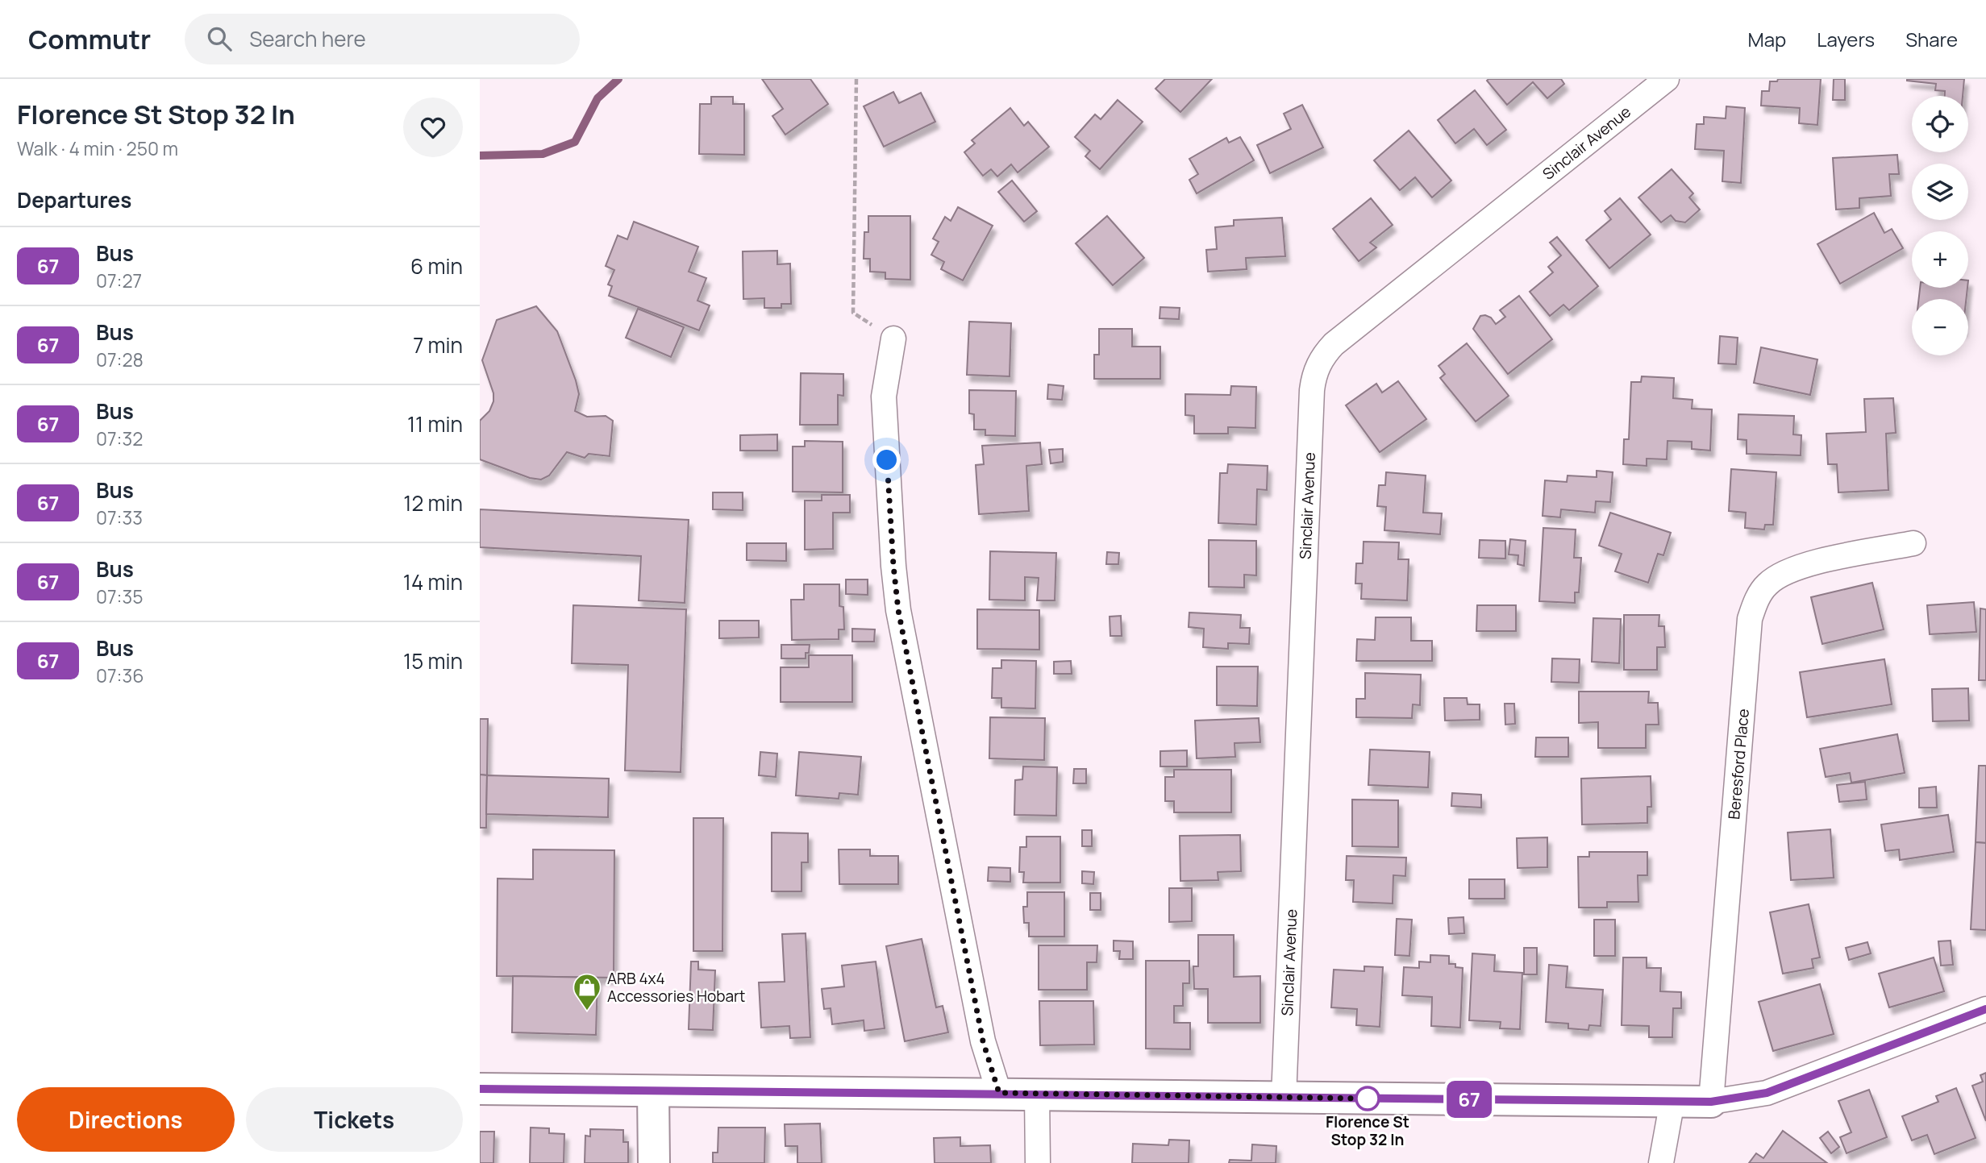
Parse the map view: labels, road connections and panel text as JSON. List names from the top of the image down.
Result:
{
  "streets": {
    "street": ["Sinclair Avenue", "Beresford Place"]
  },
  "places": {
    "shop": ["ARB 4x4 Accessories Hobart"],
    "other": ["Florence St Stop 32 In"]
  },
  "lines": ["bus line 67"],
  "page": {
    "header": "Commutr",
    "search": "Search here",
    "nav": ["Map", "Layers", "Share"],
    "heading": [
      ["Florence St Stop 32 In", "Walk · 4 min · 250 m"],
      "Departures"
    ],
    "on_map": "67",
    "map_buttons": ["+", "−"],
    "list": [
      {
        "mark": "67",
        "name": "Bus",
        "note": "07:27",
        "value": "6 min"
      },
      {
        "mark": "67",
        "name": "Bus",
        "note": "07:28",
        "value": "7 min"
      },
      {
        "mark": "67",
        "name": "Bus",
        "note": "07:32",
        "value": "11 min"
      },
      {
        "mark": "67",
        "name": "Bus",
        "note": "07:33",
        "value": "12 min"
      },
      {
        "mark": "67",
        "name": "Bus",
        "note": "07:35",
        "value": "14 min"
      },
      {
        "mark": "67",
        "name": "Bus",
        "note": "07:36",
        "value": "15 min"
      }
    ],
    "buttons": ["Directions", "Tickets"]
  }
}
